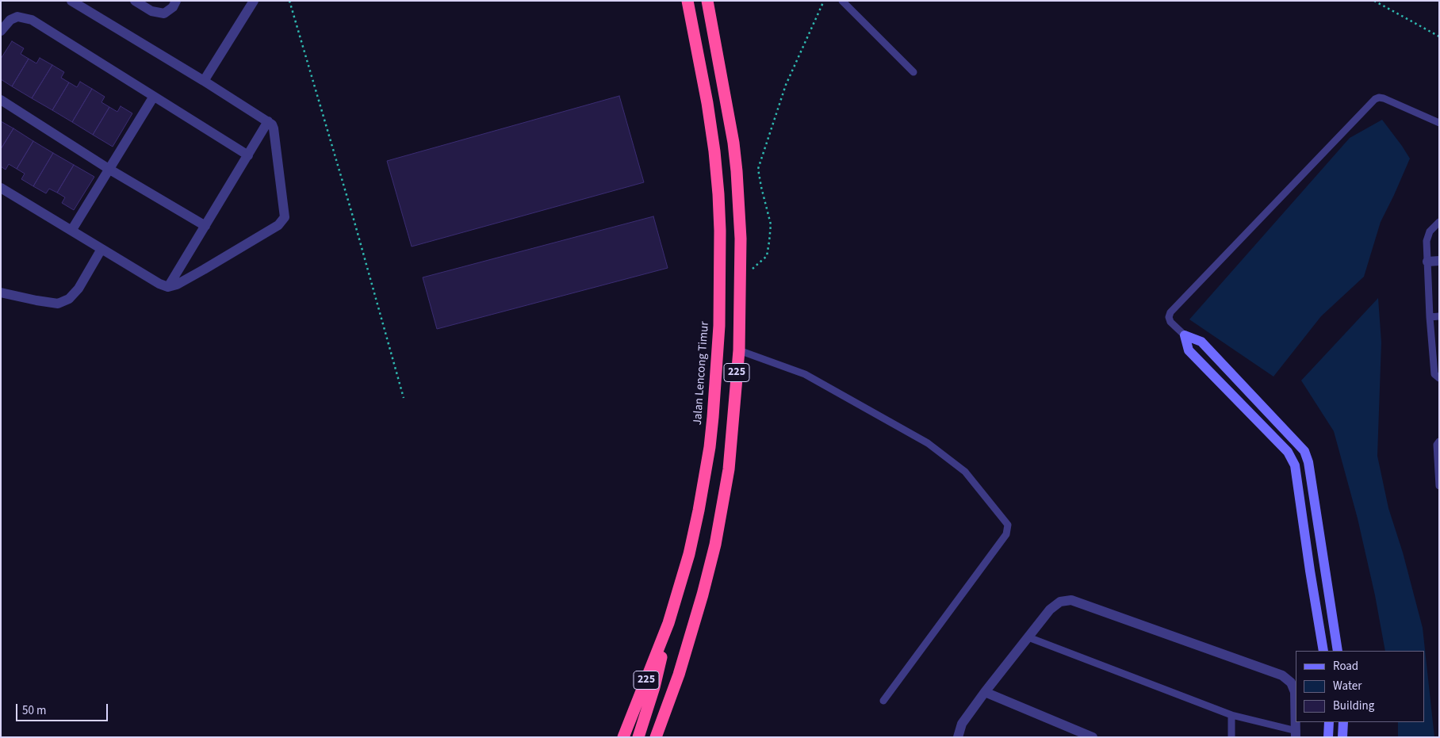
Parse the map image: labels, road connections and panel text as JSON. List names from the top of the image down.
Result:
{
  "streets": {
    "highway": ["225", "Jalan Lencong Timur"]
  },
  "crossings": [
    ["225", "Jalan Lencong Timur"]
  ],
  "legend": ["Road", "Water", "Building"],
  "scale_bar": "50 m"
}
